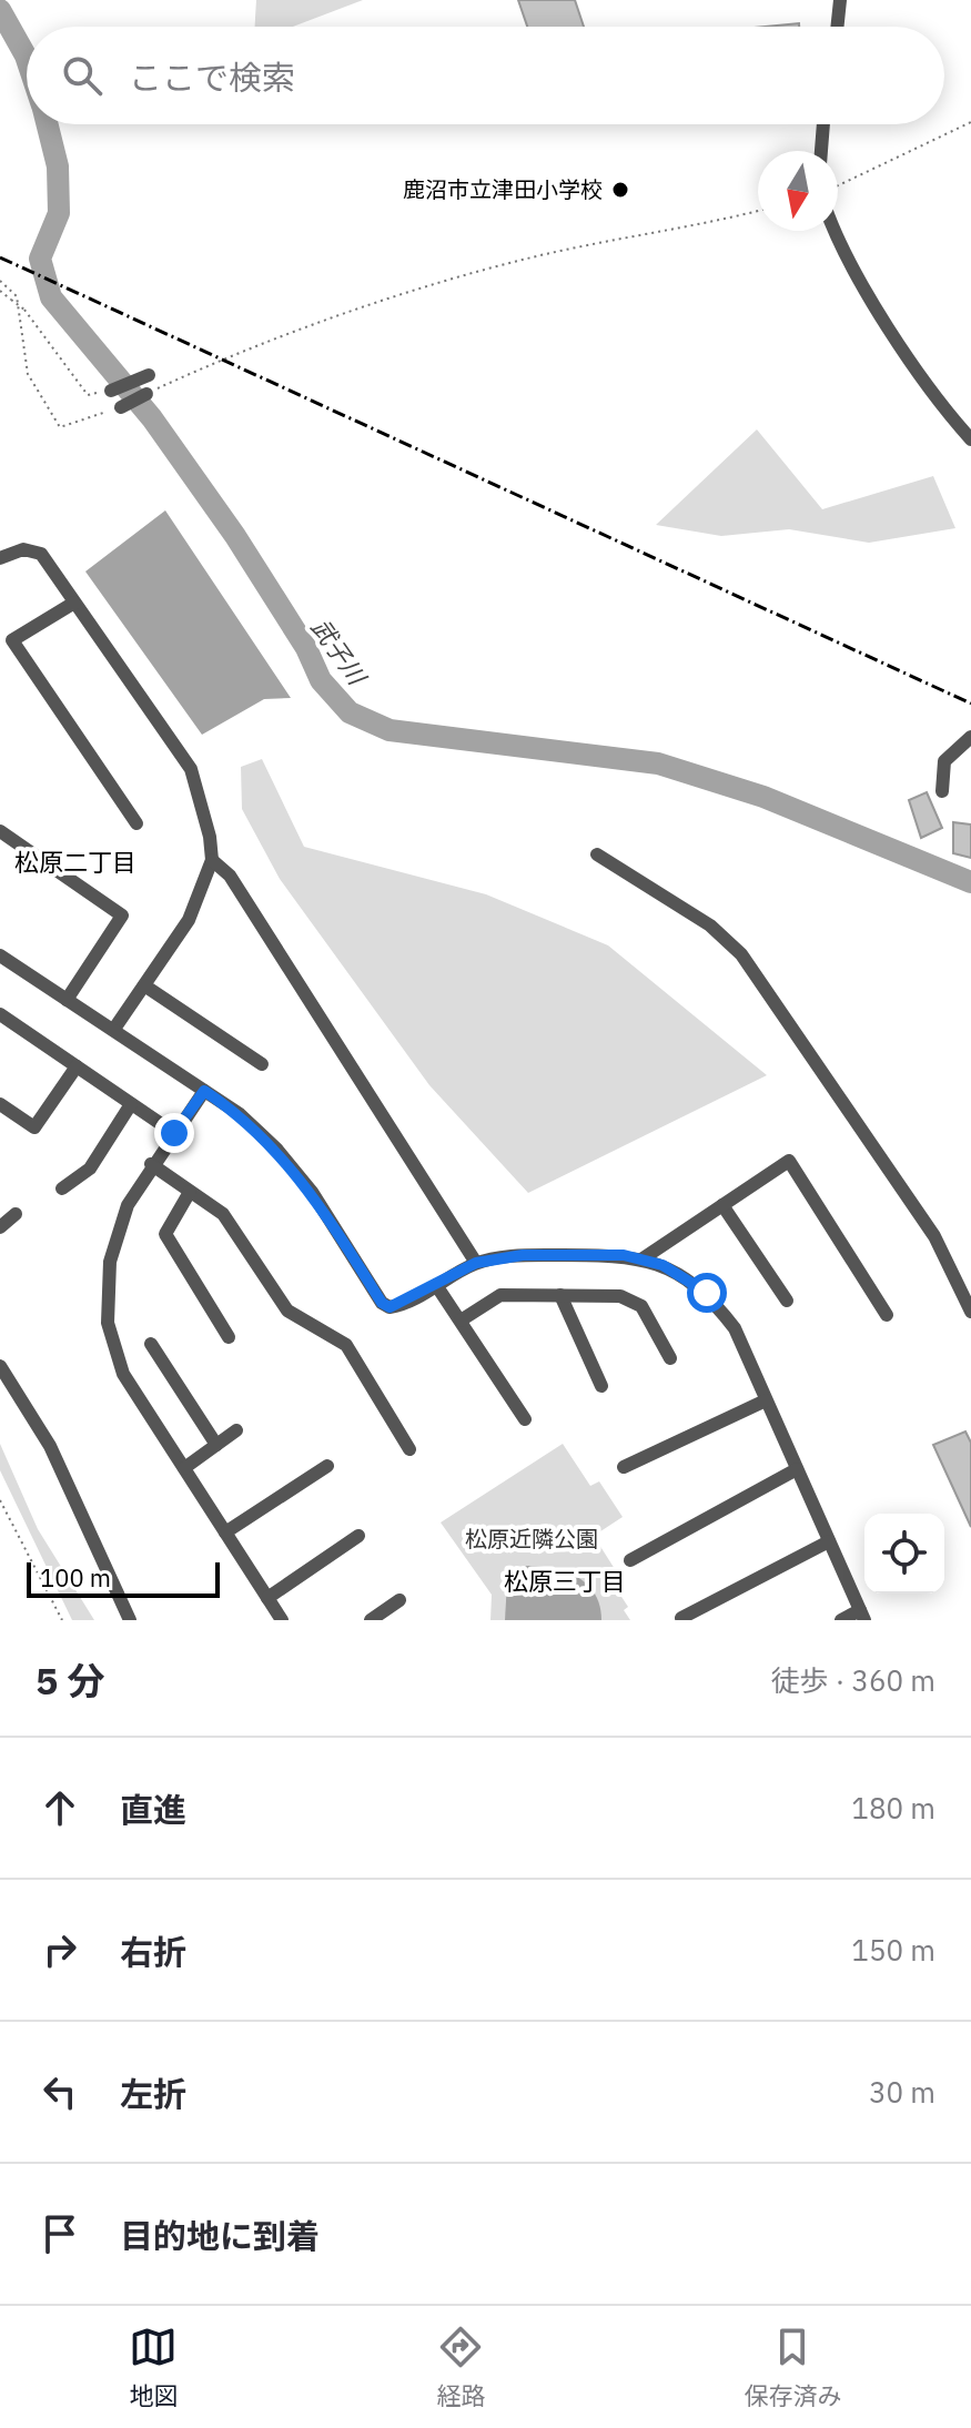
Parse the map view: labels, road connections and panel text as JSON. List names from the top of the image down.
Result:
{
  "districts": ["松原二丁目", "松原三丁目"],
  "water": ["武子川"],
  "parks": ["松原近隣公園"],
  "places": ["鹿沼市立津田小学校"],
  "scale_bar": "100 m",
  "north": "bottom",
  "page": {
    "search": "ここで検索",
    "scale": "100 m",
    "heading": ["5 分", "徒歩 · 360 m"],
    "list": [
      ["直進", "180 m"],
      ["右折", "150 m"],
      ["左折", "30 m"],
      "目的地に到着"
    ],
    "nav": ["地図", "経路", "保存済み"]
  }
}
